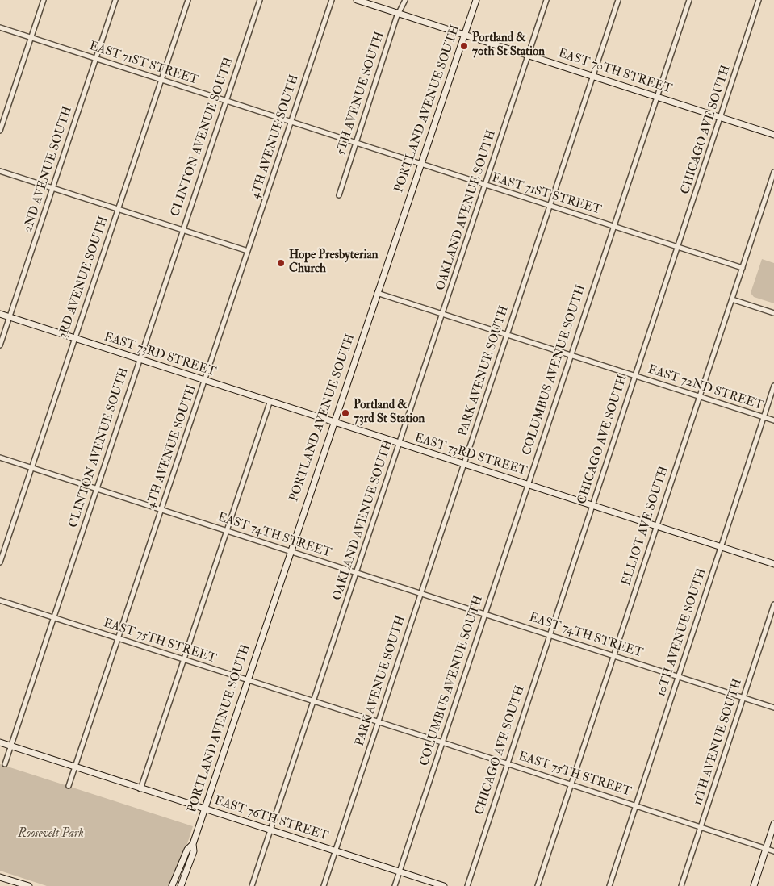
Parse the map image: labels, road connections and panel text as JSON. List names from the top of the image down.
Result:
{
  "streets": {
    "street": [
      "EAST 71ST STREET",
      "EAST 70TH STREET",
      "5TH AVENUE SOUTH",
      "PORTLAND AVENUE SOUTH",
      "CHICAGO AVE SOUTH",
      "CLINTON AVENUE SOUTH",
      "4TH AVENUE SOUTH",
      "2ND AVENUE SOUTH",
      "OAKLAND AVENUE SOUTH",
      "3RD AVENUE SOUTH",
      "EAST 73RD STREET",
      "COLUMBUS AVENUE SOUTH",
      "PARK AVENUE SOUTH",
      "EAST 72ND STREET",
      "ELLIOT AVE SOUTH",
      "EAST 74TH STREET",
      "10TH AVENUE SOUTH",
      "EAST 75TH STREET",
      "11TH AVENUE SOUTH",
      "EAST 76TH STREET"
    ]
  },
  "crossings": [
    ["EAST 71ST STREET", "5TH AVENUE SOUTH"],
    ["EAST 71ST STREET", "PORTLAND AVENUE SOUTH"],
    ["EAST 71ST STREET", "CHICAGO AVE SOUTH"],
    ["EAST 71ST STREET", "CLINTON AVENUE SOUTH"],
    ["EAST 71ST STREET", "4TH AVENUE SOUTH"],
    ["EAST 71ST STREET", "2ND AVENUE SOUTH"],
    ["EAST 71ST STREET", "OAKLAND AVENUE SOUTH"],
    ["EAST 71ST STREET", "3RD AVENUE SOUTH"],
    ["EAST 71ST STREET", "COLUMBUS AVENUE SOUTH"],
    ["EAST 71ST STREET", "PARK AVENUE SOUTH"],
    ["EAST 71ST STREET", "ELLIOT AVE SOUTH"],
    ["EAST 70TH STREET", "5TH AVENUE SOUTH"],
    ["EAST 70TH STREET", "PORTLAND AVENUE SOUTH"],
    ["EAST 70TH STREET", "CHICAGO AVE SOUTH"],
    ["EAST 70TH STREET", "OAKLAND AVENUE SOUTH"],
    ["EAST 70TH STREET", "COLUMBUS AVENUE SOUTH"],
    ["EAST 70TH STREET", "PARK AVENUE SOUTH"],
    ["PORTLAND AVENUE SOUTH", "EAST 73RD STREET"],
    ["PORTLAND AVENUE SOUTH", "EAST 72ND STREET"],
    ["PORTLAND AVENUE SOUTH", "EAST 74TH STREET"],
    ["PORTLAND AVENUE SOUTH", "EAST 75TH STREET"],
    ["PORTLAND AVENUE SOUTH", "EAST 76TH STREET"],
    ["CHICAGO AVE SOUTH", "EAST 73RD STREET"],
    ["CHICAGO AVE SOUTH", "EAST 72ND STREET"],
    ["CHICAGO AVE SOUTH", "EAST 74TH STREET"],
    ["CHICAGO AVE SOUTH", "EAST 75TH STREET"],
    ["CLINTON AVENUE SOUTH", "EAST 73RD STREET"],
    ["CLINTON AVENUE SOUTH", "EAST 74TH STREET"],
    ["CLINTON AVENUE SOUTH", "EAST 75TH STREET"],
    ["CLINTON AVENUE SOUTH", "EAST 76TH STREET"],
    ["4TH AVENUE SOUTH", "EAST 73RD STREET"],
    ["4TH AVENUE SOUTH", "EAST 74TH STREET"],
    ["4TH AVENUE SOUTH", "EAST 75TH STREET"],
    ["4TH AVENUE SOUTH", "EAST 76TH STREET"],
    ["2ND AVENUE SOUTH", "EAST 73RD STREET"],
    ["OAKLAND AVENUE SOUTH", "EAST 73RD STREET"],
    ["OAKLAND AVENUE SOUTH", "EAST 72ND STREET"],
    ["OAKLAND AVENUE SOUTH", "EAST 74TH STREET"],
    ["OAKLAND AVENUE SOUTH", "EAST 75TH STREET"],
    ["OAKLAND AVENUE SOUTH", "EAST 76TH STREET"],
    ["3RD AVENUE SOUTH", "EAST 73RD STREET"],
    ["3RD AVENUE SOUTH", "EAST 74TH STREET"],
    ["EAST 73RD STREET", "COLUMBUS AVENUE SOUTH"],
    ["EAST 73RD STREET", "PARK AVENUE SOUTH"],
    ["EAST 73RD STREET", "ELLIOT AVE SOUTH"],
    ["EAST 73RD STREET", "10TH AVENUE SOUTH"],
    ["COLUMBUS AVENUE SOUTH", "EAST 72ND STREET"],
    ["COLUMBUS AVENUE SOUTH", "EAST 74TH STREET"],
    ["COLUMBUS AVENUE SOUTH", "EAST 75TH STREET"],
    ["COLUMBUS AVENUE SOUTH", "EAST 76TH STREET"],
    ["PARK AVENUE SOUTH", "EAST 72ND STREET"],
    ["PARK AVENUE SOUTH", "EAST 74TH STREET"],
    ["PARK AVENUE SOUTH", "EAST 75TH STREET"],
    ["PARK AVENUE SOUTH", "EAST 76TH STREET"],
    ["EAST 72ND STREET", "ELLIOT AVE SOUTH"],
    ["EAST 72ND STREET", "10TH AVENUE SOUTH"],
    ["ELLIOT AVE SOUTH", "EAST 74TH STREET"],
    ["ELLIOT AVE SOUTH", "EAST 75TH STREET"],
    ["EAST 74TH STREET", "10TH AVENUE SOUTH"],
    ["EAST 74TH STREET", "11TH AVENUE SOUTH"],
    ["10TH AVENUE SOUTH", "EAST 75TH STREET"],
    ["EAST 75TH STREET", "11TH AVENUE SOUTH"]
  ],
  "parks": ["Roosevelt Park"],
  "places": ["Portland & 70th St Station", "Hope Presbyterian Church", "Portland & 73rd St Station"]
}
